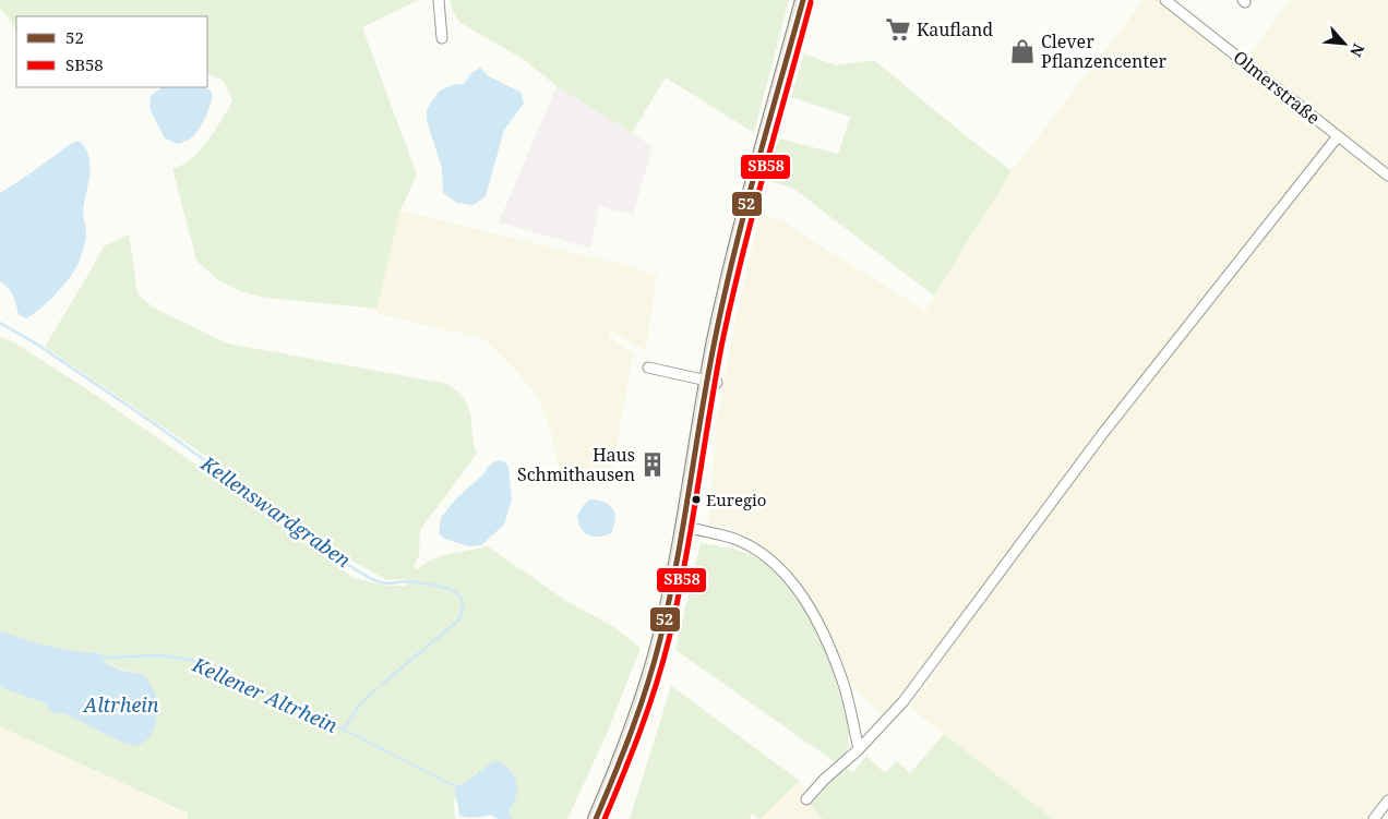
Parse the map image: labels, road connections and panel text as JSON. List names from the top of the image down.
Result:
{
  "streets": {
    "street": ["Olmerstraße"]
  },
  "water": ["Kellenswardgraben", "Kellener Altrhein", "Altrhein"],
  "places": {
    "supermarket": ["Kaufland"],
    "shop": ["Clever Pflanzencenter"],
    "building": ["Haus Schmithausen"],
    "other": ["Euregio"]
  },
  "lines": ["transit line 52", "transit line SB58"],
  "legend": ["52", "SB58"],
  "north": "bottom right"
}
